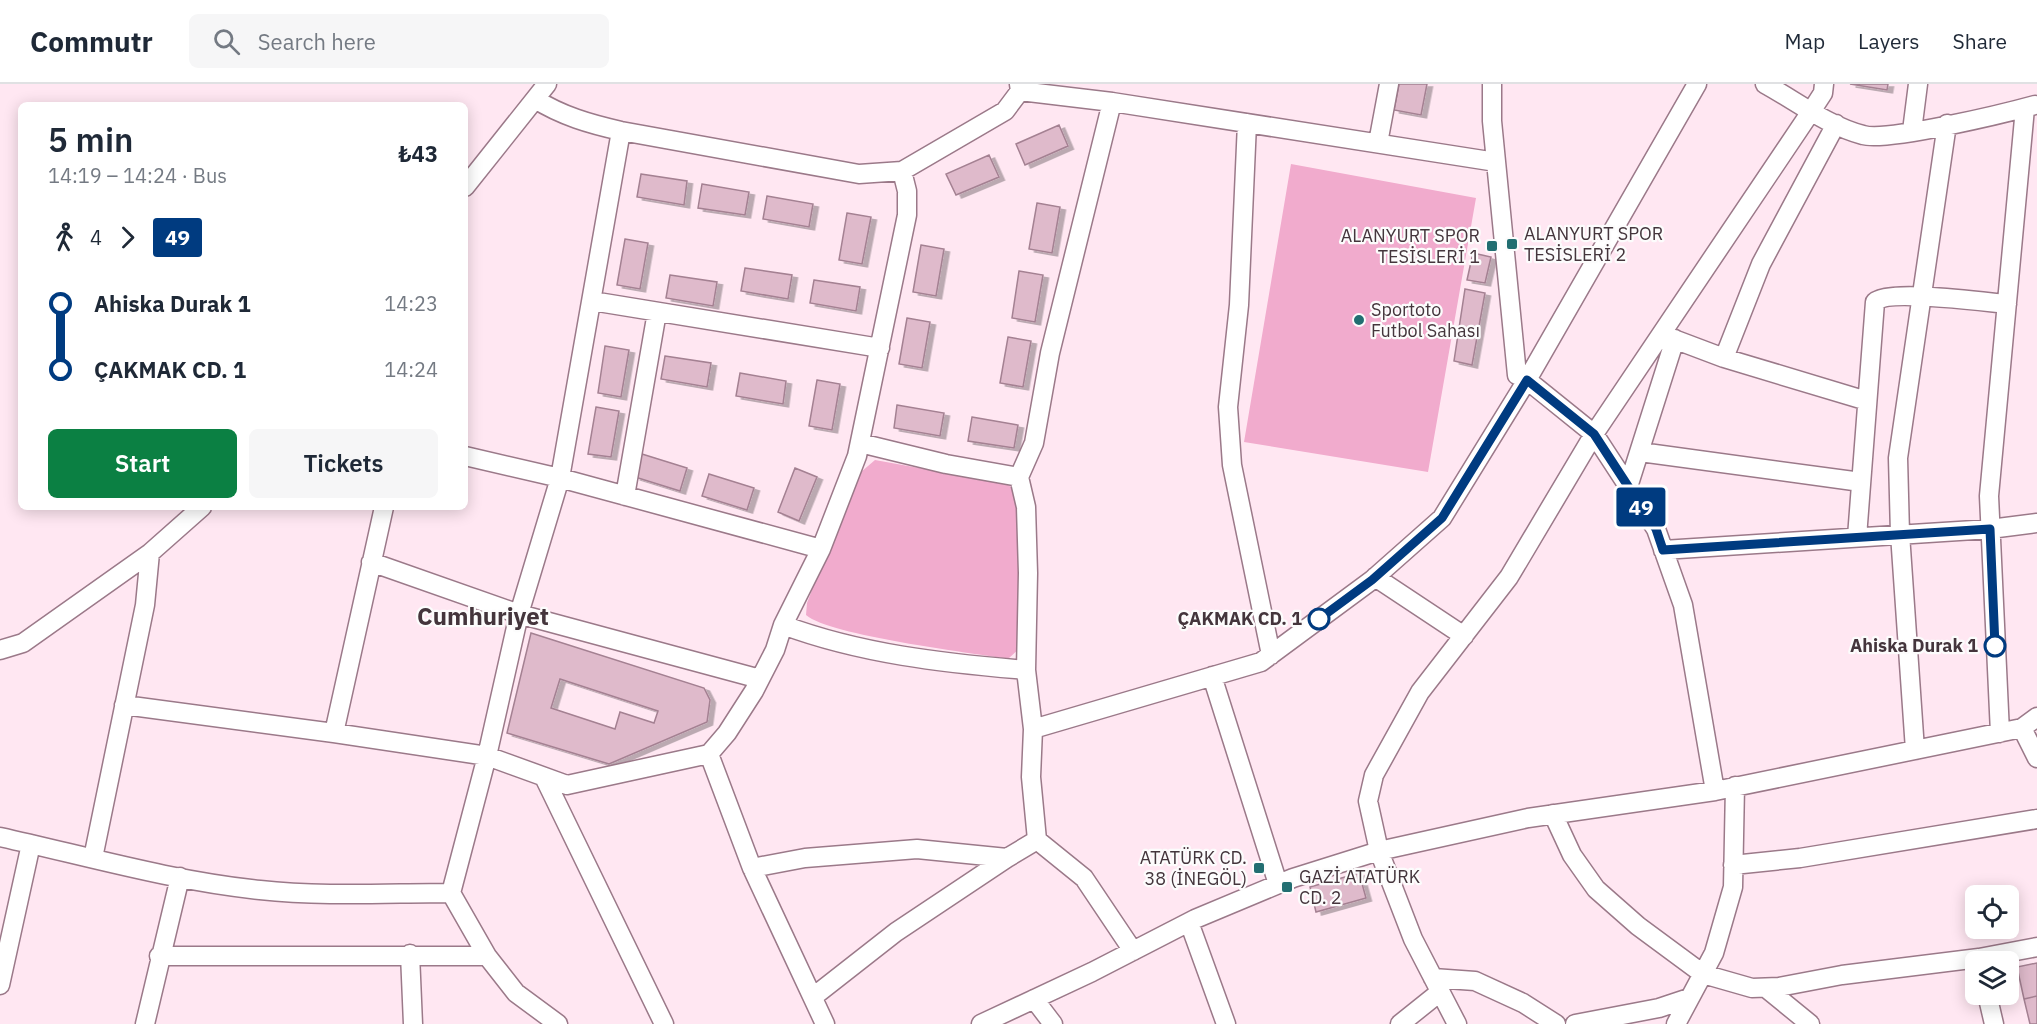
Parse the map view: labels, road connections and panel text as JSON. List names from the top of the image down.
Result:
{
  "districts": ["Cumhuriyet"],
  "places": {
    "transit": [
      "ALANYURT SPOR TESİSLERİ 2",
      "ALANYURT SPOR TESİSLERİ 1",
      "ATATÜRK CD. 38 (İNEGÖL)",
      "GAZİ ATATÜRK CD. 2"
    ],
    "other": ["Sportoto Futbol Sahası", "ÇAKMAK CD. 1", "Ahiska Durak 1"]
  },
  "lines": ["bus line 49"],
  "page": {
    "header": "Commutr",
    "search": "Search here",
    "nav": ["Map", "Layers", "Share"],
    "on_map": "49",
    "heading": ["5 min", "14:19 – 14:24 · Bus", "₺43"],
    "legs": ["4", "49"],
    "list": [
      {
        "name": "Ahiska Durak 1",
        "value": "14:23"
      },
      {
        "name": "ÇAKMAK CD. 1",
        "value": "14:24"
      }
    ],
    "buttons": ["Start", "Tickets"]
  }
}
